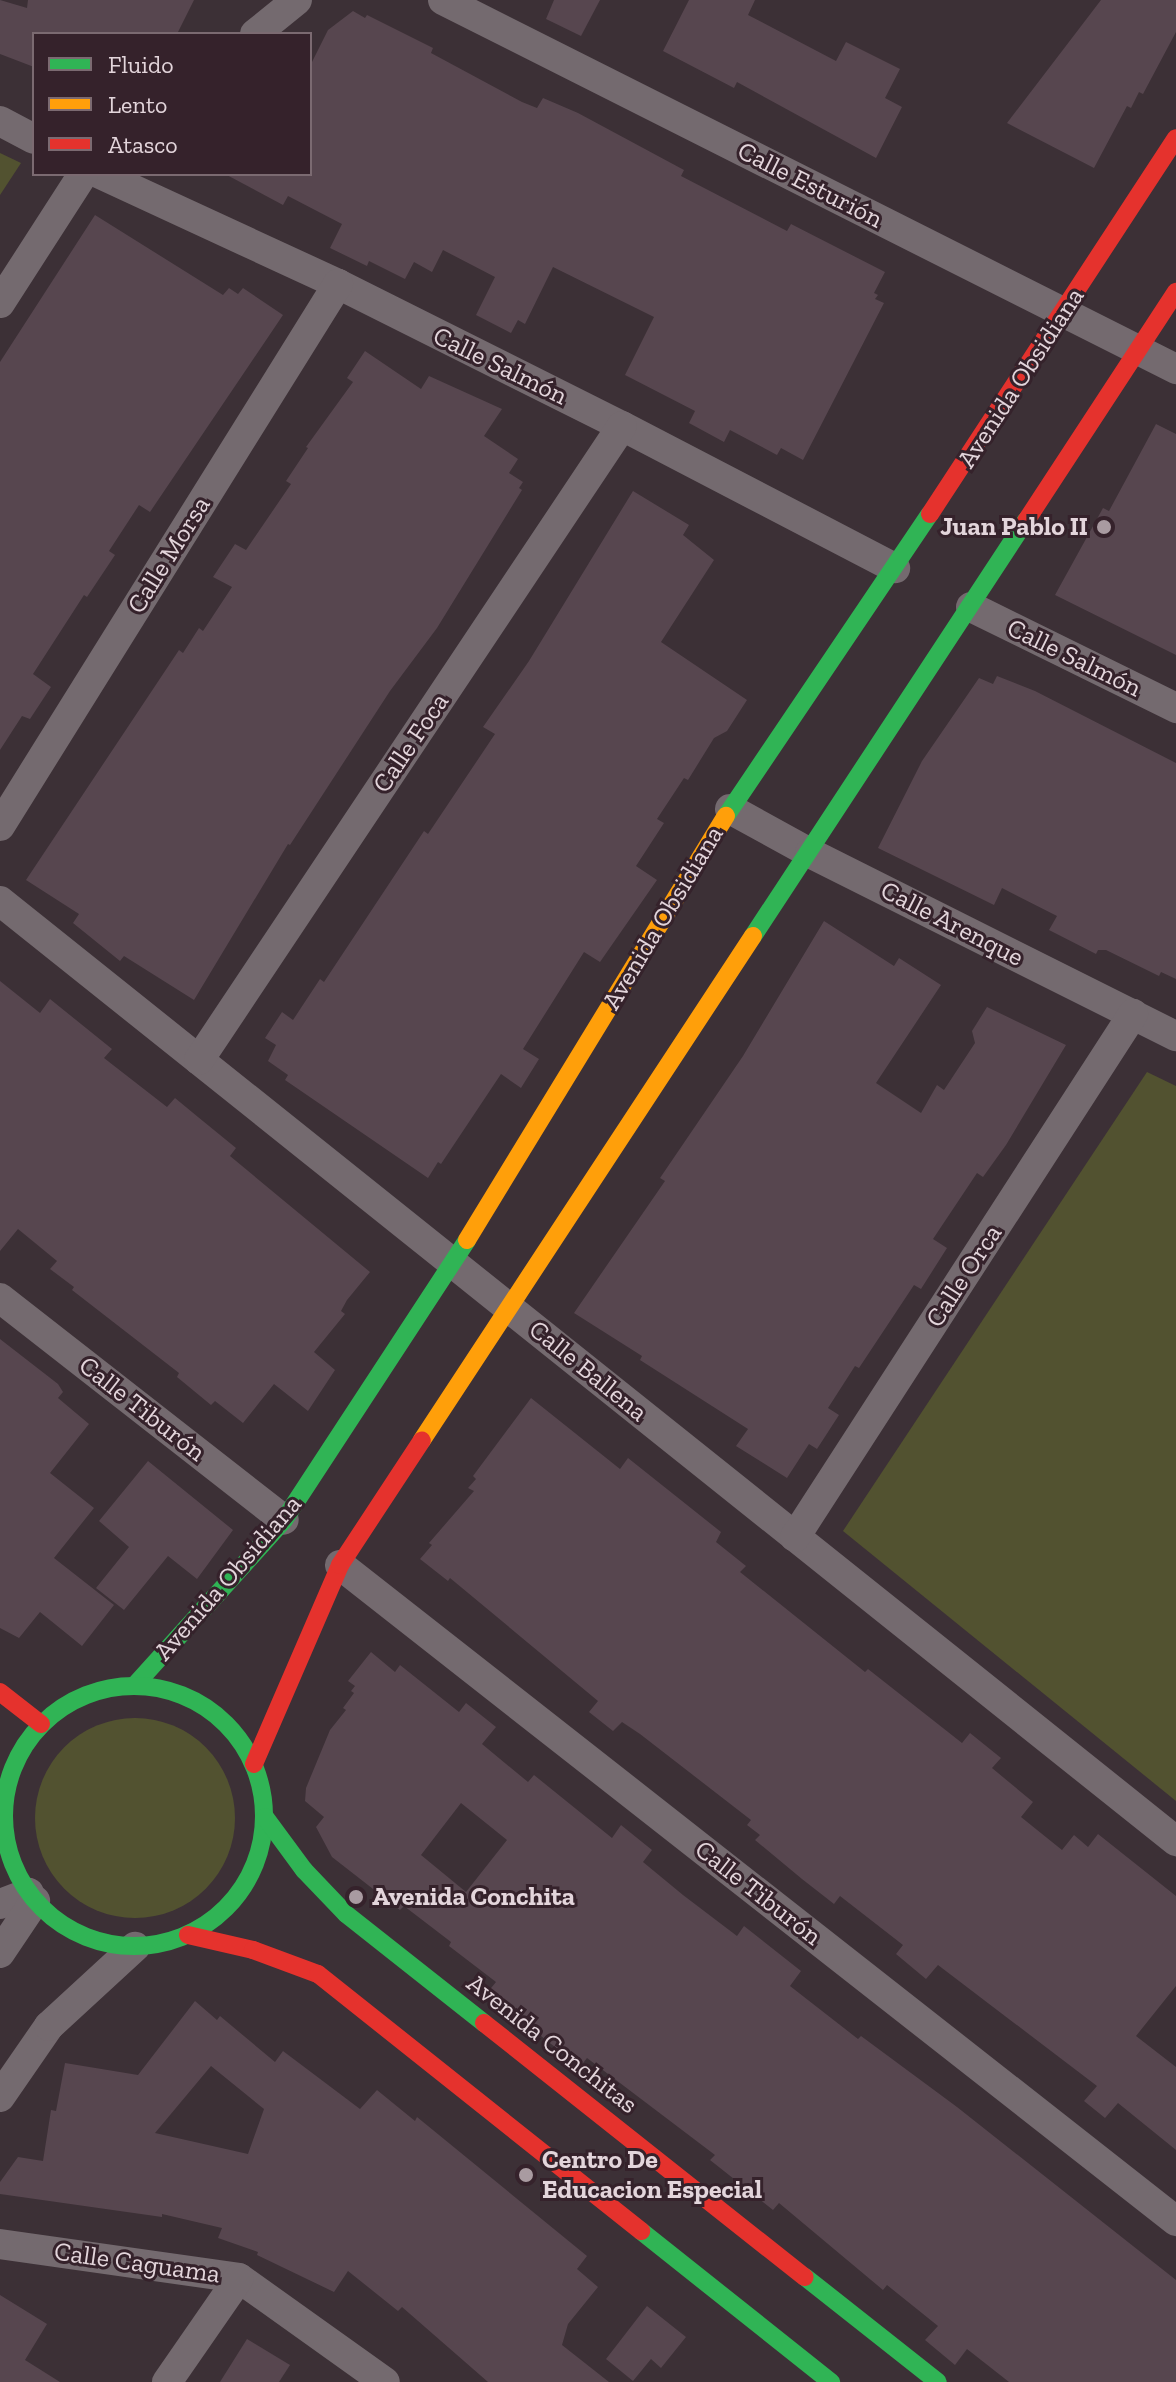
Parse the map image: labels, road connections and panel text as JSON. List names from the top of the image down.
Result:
{
  "streets": {
    "street": [
      "Calle Esturión",
      "Calle Salmón",
      "Avenida Obsidiana",
      "Calle Morsa",
      "Calle Foca",
      "Calle Arenque",
      "Calle Orca",
      "Calle Ballena",
      "Calle Tiburón",
      "Avenida Conchitas",
      "Calle Caguama"
    ]
  },
  "crossings": [
    ["Calle Esturión", "Avenida Obsidiana"],
    ["Calle Salmón", "Avenida Obsidiana"],
    ["Calle Salmón", "Calle Morsa"],
    ["Calle Salmón", "Calle Foca"],
    ["Avenida Obsidiana", "Calle Arenque"],
    ["Avenida Obsidiana", "Calle Ballena"],
    ["Avenida Obsidiana", "Calle Tiburón"],
    ["Avenida Obsidiana", "Avenida Conchitas"],
    ["Calle Foca", "Calle Ballena"],
    ["Calle Arenque", "Calle Orca"],
    ["Calle Orca", "Calle Ballena"]
  ],
  "places": ["Juan Pablo II", "Avenida Conchita", "Centro De Educacion Especial"],
  "legend": ["Fluido", "Lento", "Atasco"]
}
